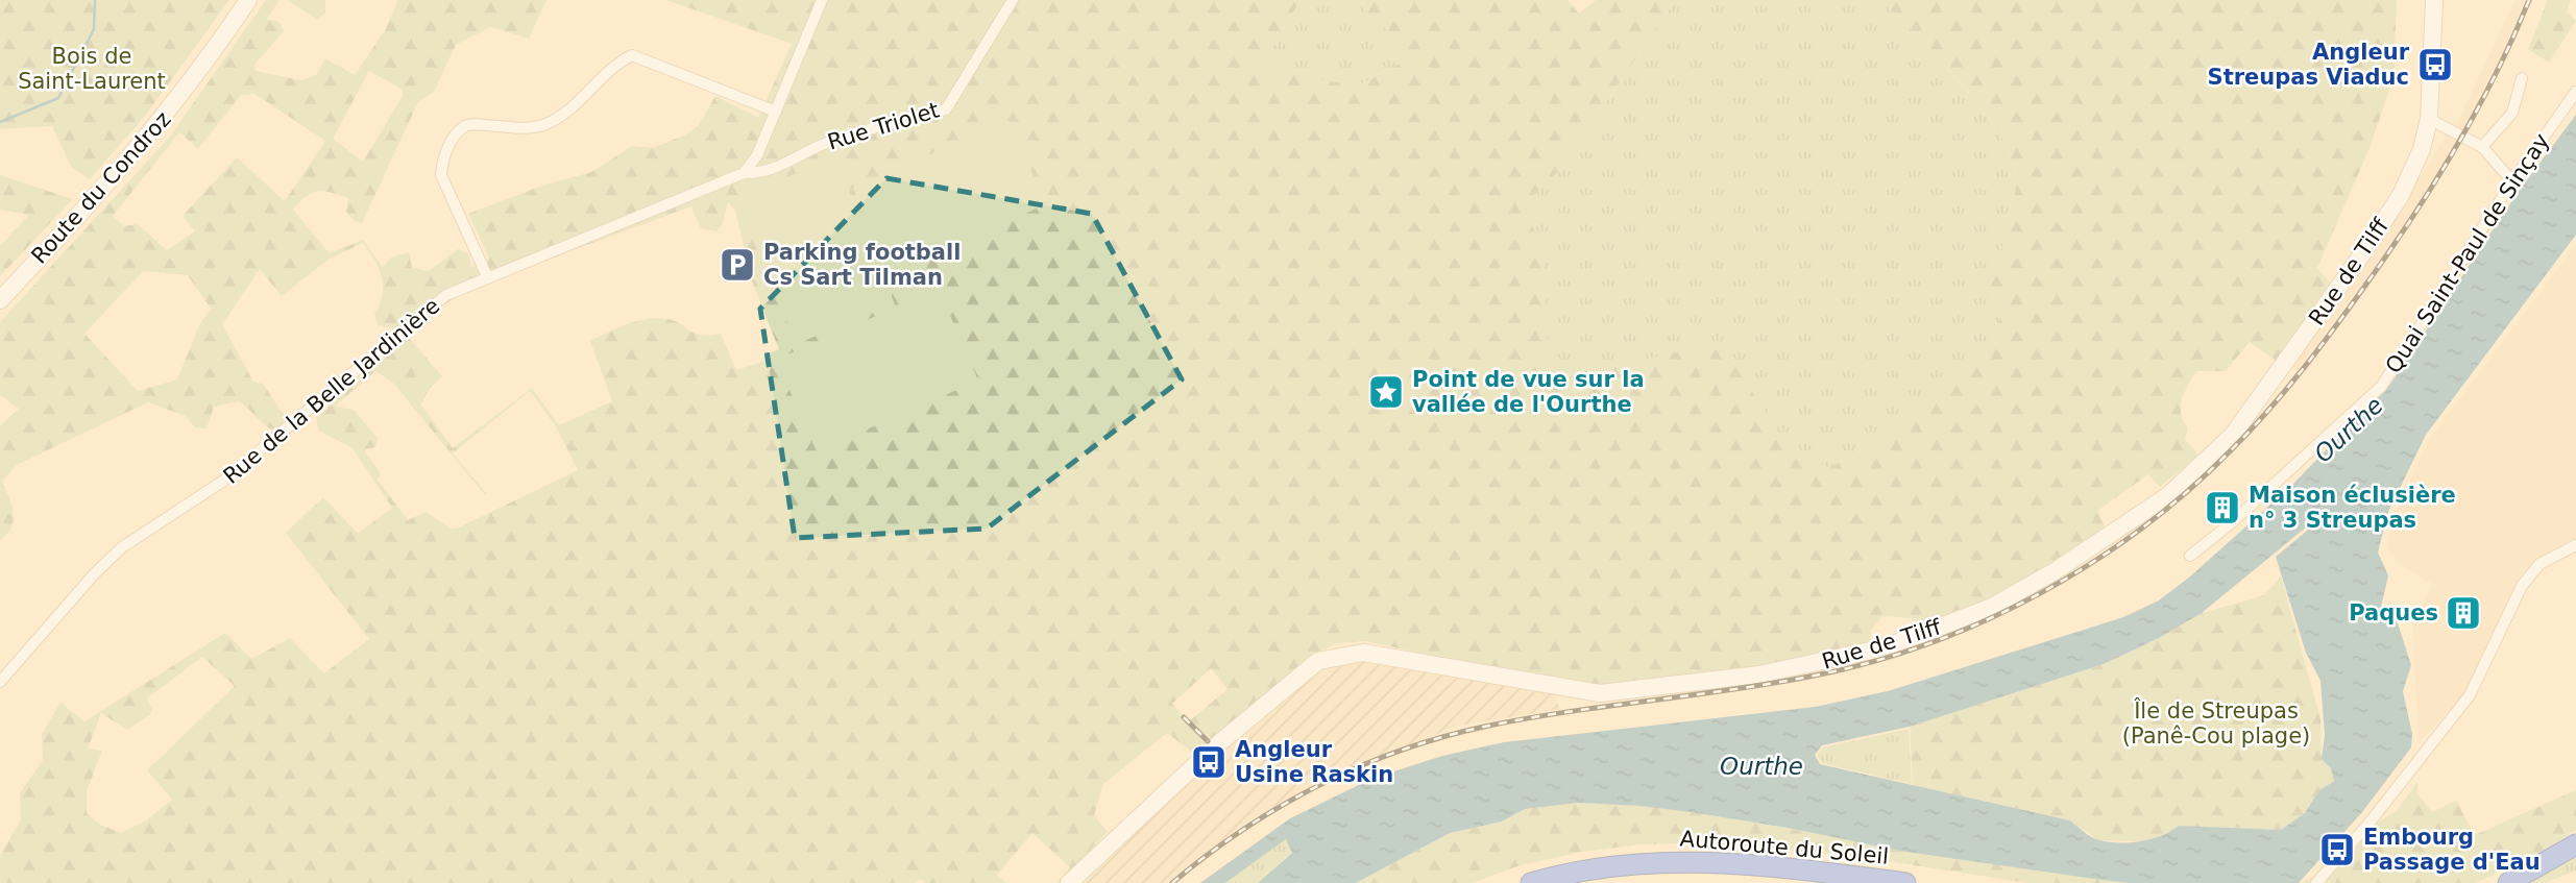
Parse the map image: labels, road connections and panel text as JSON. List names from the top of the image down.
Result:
{
  "streets": {
    "highway": ["Autoroute du Soleil"],
    "main road": ["Route du Condroz", "Rue de Tilff"],
    "street": ["Rue Triolet", "Quai Saint-Paul de Sinçay", "Rue de la Belle Jardinière"]
  },
  "crossings": [
    ["Rue Triolet", "Rue de la Belle Jardinière"]
  ],
  "water": ["Ourthe"],
  "parks": ["Bois de Saint-Laurent", "Île de Streupas (Panê-Cou plage)"],
  "places": {
    "bus stop": ["Angleur Streupas Viaduc", "Angleur Usine Raskin", "Embourg Passage d'Eau"],
    "parking": ["Parking football Cs Sart Tilman"],
    "place": ["Point de vue sur la vallée de l'Ourthe"],
    "building": ["Maison éclusière n° 3 Streupas", "Paques"]
  }
}
